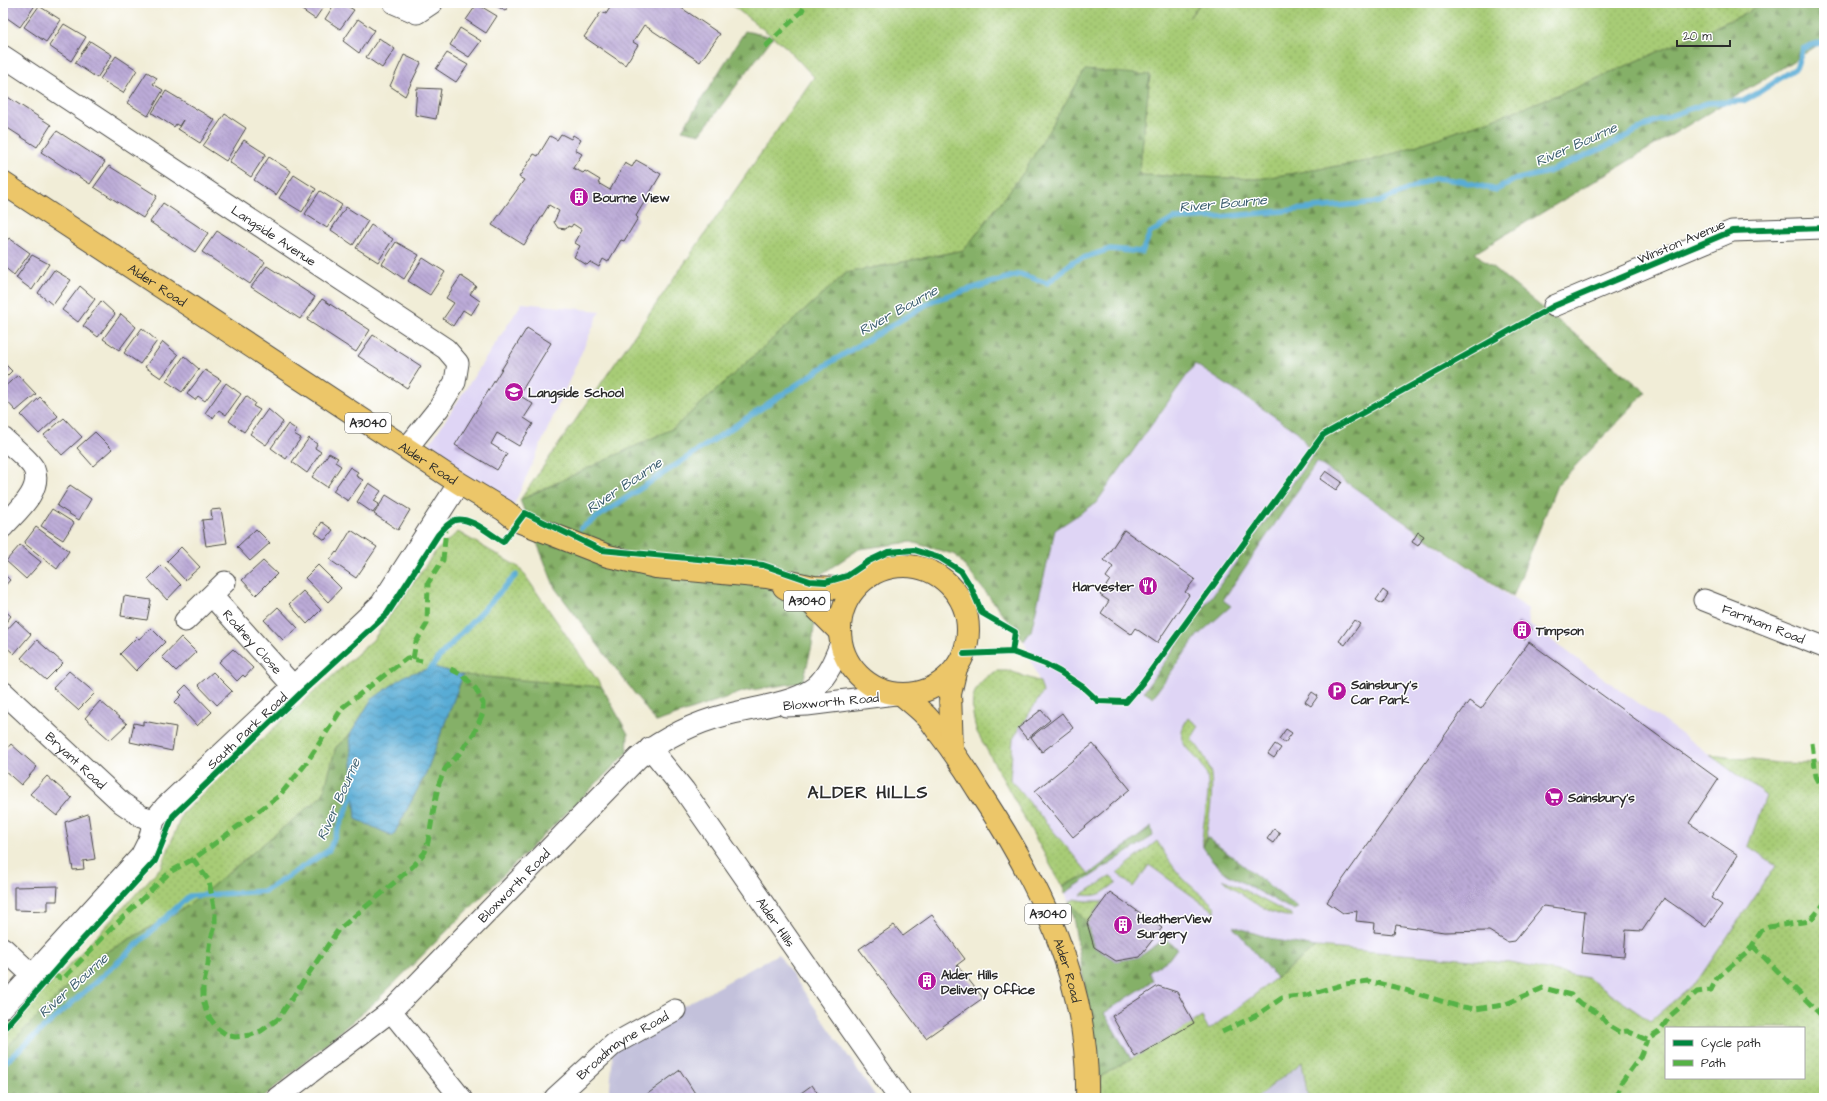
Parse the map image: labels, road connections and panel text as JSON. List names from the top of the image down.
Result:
{
  "streets": {
    "main road": ["Alder Road", "A3040"],
    "street": [
      "Langside Avenue",
      "Winston Avenue",
      "Farnham Road",
      "Rodney Close",
      "Bloxworth Road",
      "South Park Road",
      "Bryant Road",
      "Alder Hills",
      "Broadmayne Road"
    ]
  },
  "crossings": [
    ["Langside Avenue", "Alder Road"],
    ["Alder Road", "A3040"],
    ["Alder Road", "Bloxworth Road"],
    ["Alder Road", "South Park Road"],
    ["A3040", "Bloxworth Road"],
    ["Rodney Close", "South Park Road"],
    ["Bloxworth Road", "Alder Hills"],
    ["South Park Road", "Bryant Road"]
  ],
  "districts": ["ALDER HILLS"],
  "water": ["River Bourne"],
  "places": {
    "building": [
      "Bourne View",
      "Timpson",
      "HeatherView Surgery",
      "Alder Hills Delivery Office"
    ],
    "school or university": ["Langside School"],
    "restaurant": ["Harvester"],
    "parking": ["Sainsbury's Car Park"],
    "supermarket": ["Sainsbury's"]
  },
  "legend": ["Cycle path", "Path"],
  "scale_bar": "20 m"
}
